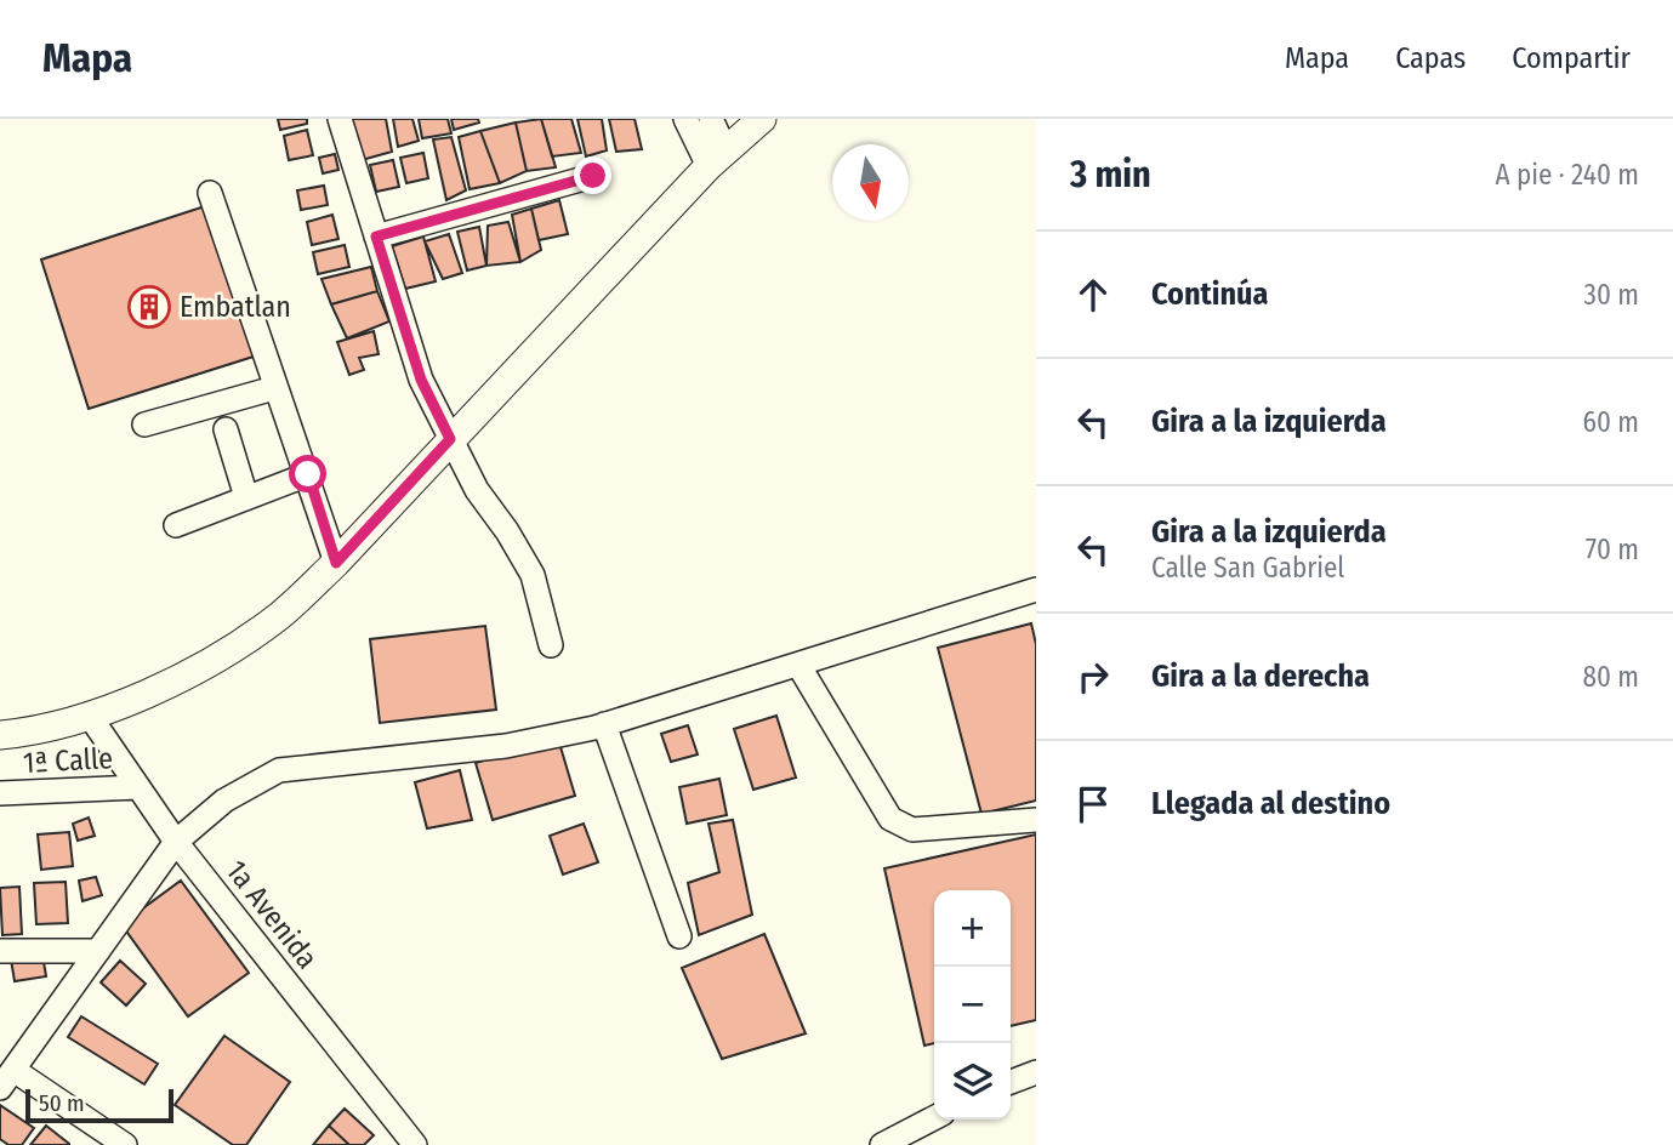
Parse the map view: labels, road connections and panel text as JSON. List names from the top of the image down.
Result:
{
  "streets": {
    "street": ["1ª Calle", "1a Avenida"]
  },
  "crossings": [
    ["1ª Calle", "1a Avenida"]
  ],
  "places": {
    "building": ["Embatlan"]
  },
  "scale_bar": "50 m",
  "north": "bottom",
  "page": {
    "header": "Mapa",
    "nav": ["Mapa", "Capas", "Compartir"],
    "heading": ["3 min", "A pie · 240 m"],
    "list": [
      ["Continúa", "30 m"],
      ["Gira a la izquierda", "60 m"],
      ["Gira a la izquierda", "Calle San Gabriel", "70 m"],
      ["Gira a la derecha", "80 m"],
      "Llegada al destino"
    ],
    "map_buttons": ["+", "−"],
    "scale": "50 m"
  }
}
